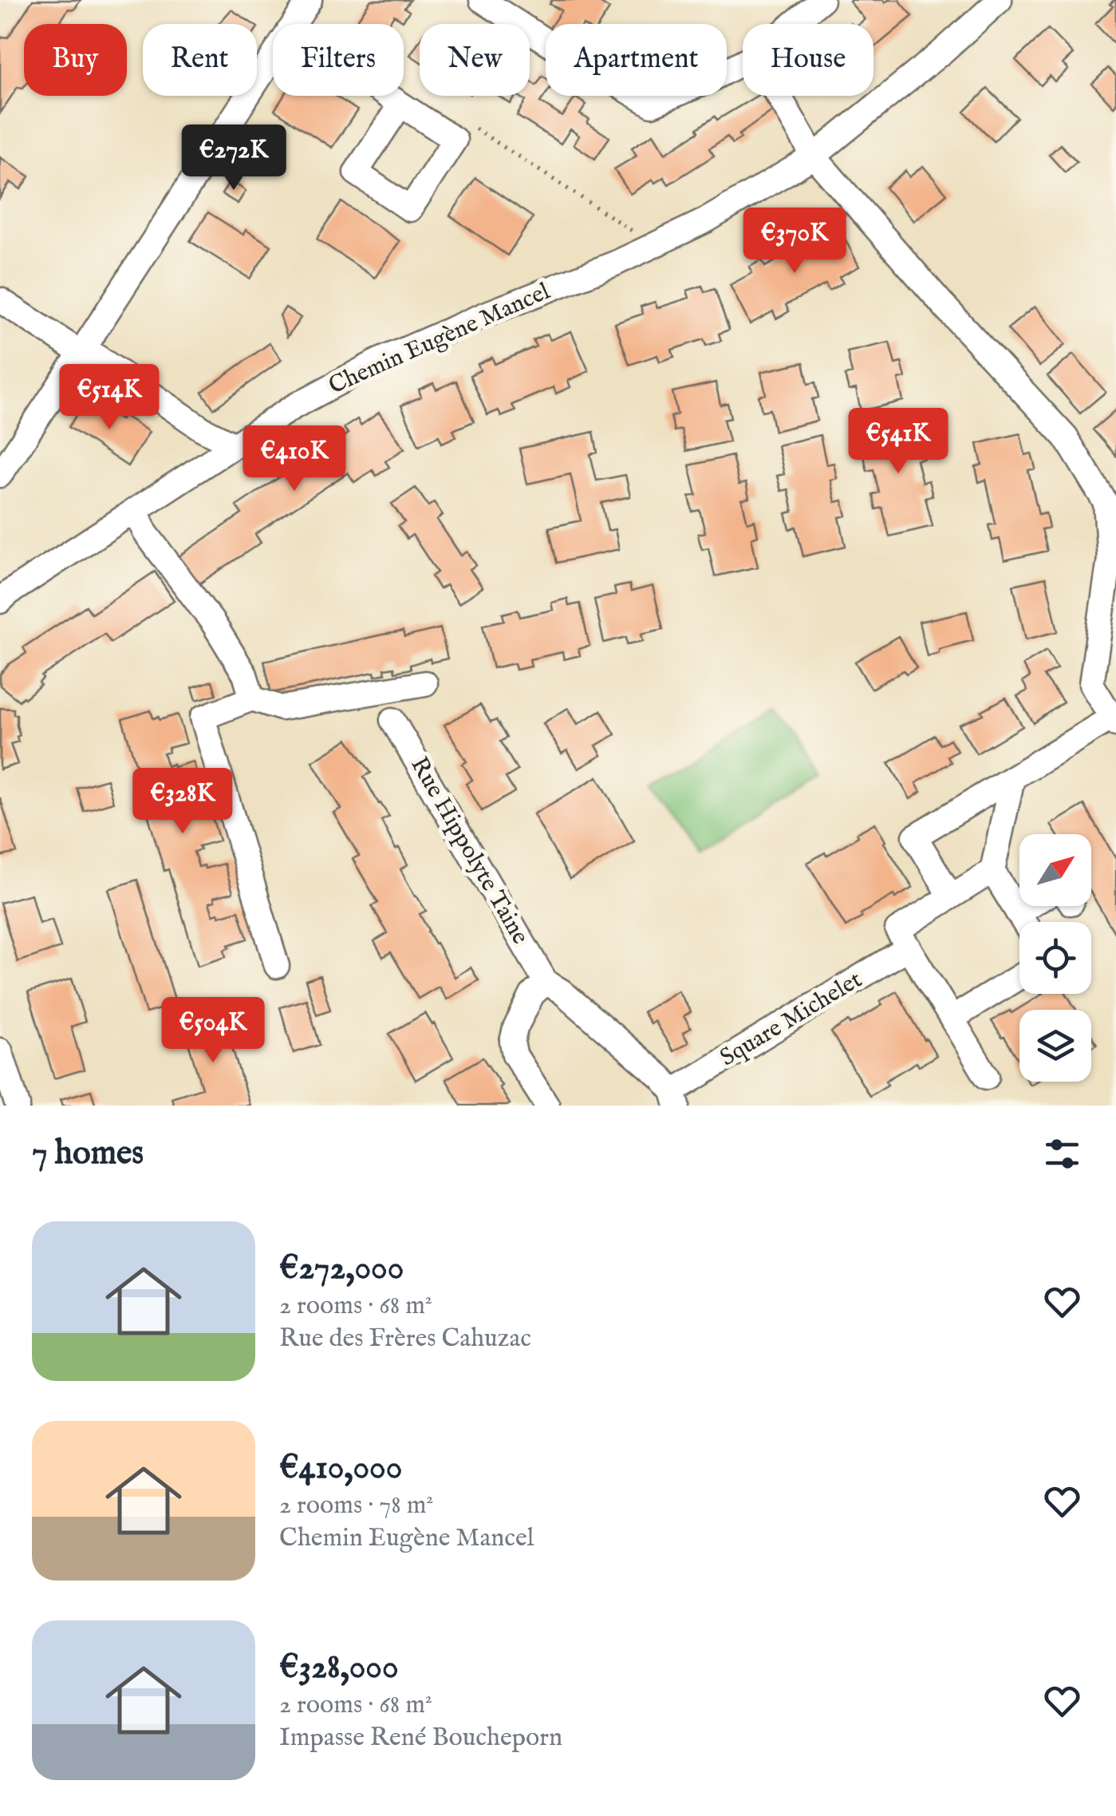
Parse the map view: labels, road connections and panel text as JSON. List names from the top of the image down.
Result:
{
  "streets": {
    "street": ["Chemin Eugène Mancel", "Rue Hippolyte Taine", "Square Michelet"]
  },
  "crossings": [
    ["Rue Hippolyte Taine", "Square Michelet"]
  ],
  "north": "top right",
  "page": {
    "chip": [
      "Buy",
      "Rent",
      "Filters",
      "New",
      "Apartment",
      "House"
    ],
    "price": [
      "€272K",
      "€370K",
      "€514K",
      "€541K",
      "€410K",
      "€328K",
      "€504K"
    ],
    "heading": "7 homes",
    "list": [
      {
        "name": "€272,000",
        "note": "2 rooms · 68 m² · Rue des Frères Cahuzac"
      },
      {
        "name": "€410,000",
        "note": "2 rooms · 78 m² · Chemin Eugène Mancel"
      },
      {
        "name": "€328,000",
        "note": "2 rooms · 68 m² · Impasse René Boucheporn"
      }
    ]
  }
}
